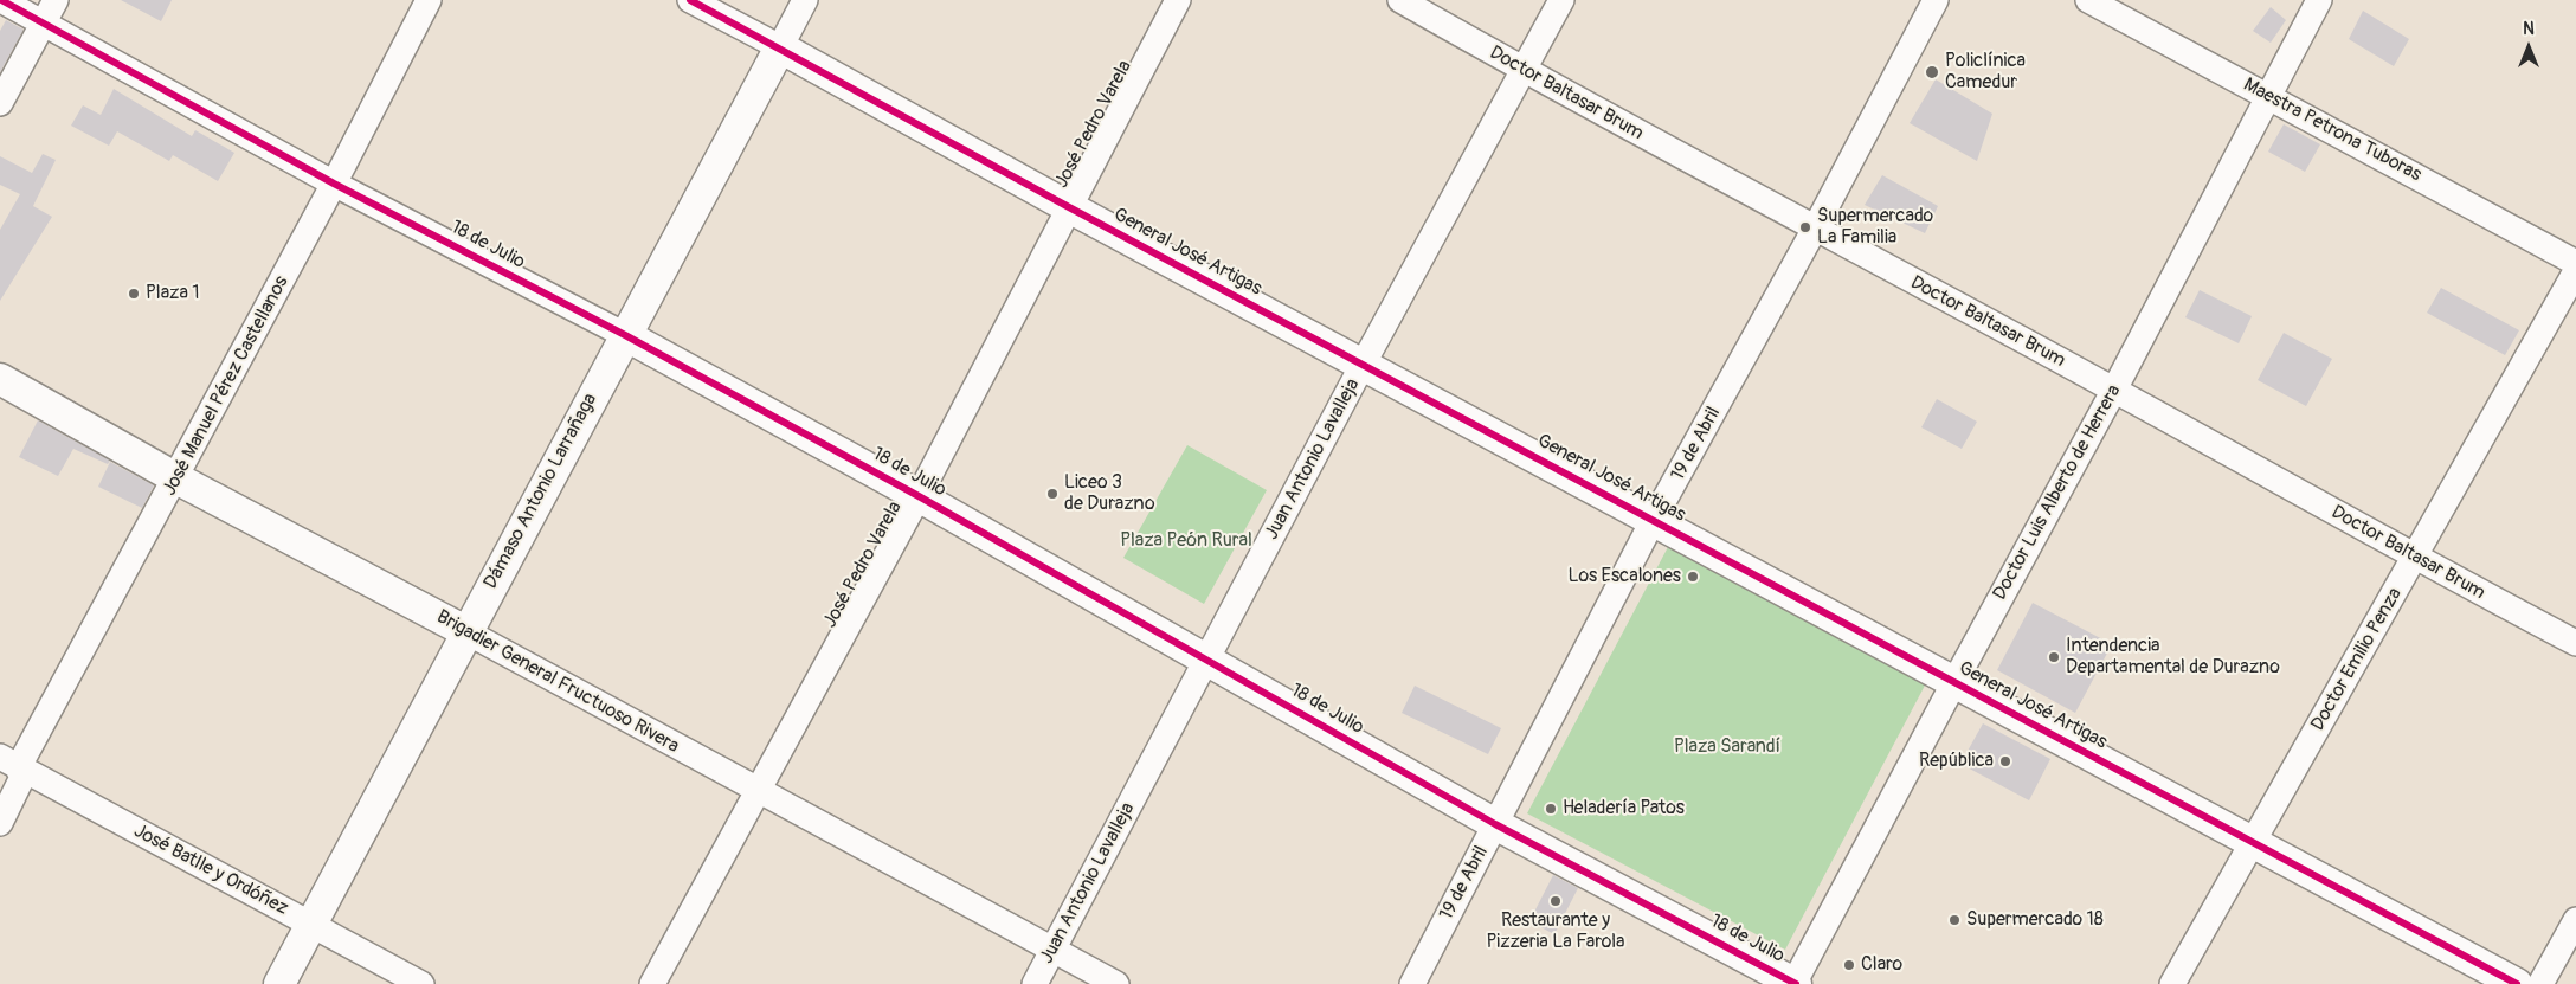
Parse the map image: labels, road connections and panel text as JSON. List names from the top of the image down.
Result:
{
  "streets": {
    "street": [
      "Doctor Baltasar Brum",
      "José Pedro Varela",
      "Maestra Petrona Tuboras",
      "18 de Julio",
      "General José Artigas",
      "José Manuel Pérez Castellanos",
      "19 de Abril",
      "Juan Antonio Lavalleja",
      "Dámaso Antonio Larrañaga",
      "Doctor Luis Alberto de Herrera",
      "Doctor Emilio Penza",
      "Brigadier General Fructuoso Rivera",
      "José Batlle y Ordóñez"
    ]
  },
  "crossings": [
    ["Doctor Baltasar Brum", "19 de Abril"],
    ["Doctor Baltasar Brum", "Juan Antonio Lavalleja"],
    ["Doctor Baltasar Brum", "Doctor Luis Alberto de Herrera"],
    ["Doctor Baltasar Brum", "Doctor Emilio Penza"],
    ["José Pedro Varela", "18 de Julio"],
    ["José Pedro Varela", "General José Artigas"],
    ["José Pedro Varela", "Brigadier General Fructuoso Rivera"],
    ["Maestra Petrona Tuboras", "Doctor Luis Alberto de Herrera"],
    ["18 de Julio", "José Manuel Pérez Castellanos"],
    ["18 de Julio", "19 de Abril"],
    ["18 de Julio", "Juan Antonio Lavalleja"],
    ["18 de Julio", "Dámaso Antonio Larrañaga"],
    ["18 de Julio", "Doctor Luis Alberto de Herrera"],
    ["General José Artigas", "19 de Abril"],
    ["General José Artigas", "Juan Antonio Lavalleja"],
    ["General José Artigas", "Dámaso Antonio Larrañaga"],
    ["General José Artigas", "Doctor Luis Alberto de Herrera"],
    ["General José Artigas", "Doctor Emilio Penza"],
    ["José Manuel Pérez Castellanos", "Brigadier General Fructuoso Rivera"],
    ["José Manuel Pérez Castellanos", "José Batlle y Ordóñez"],
    ["Juan Antonio Lavalleja", "Brigadier General Fructuoso Rivera"],
    ["Dámaso Antonio Larrañaga", "Brigadier General Fructuoso Rivera"],
    ["Dámaso Antonio Larrañaga", "José Batlle y Ordóñez"]
  ],
  "parks": ["Plaza Peón Rural", "Plaza Sarandí"],
  "places": [
    "Policlínica Camedur",
    "Supermercado La Familia",
    "Plaza 1",
    "Liceo 3 de Durazno",
    "Los Escalones",
    "Intendencia Departamental de Durazno",
    "República",
    "Heladería Patos",
    "Restaurante y Pizzeria La Farola",
    "Supermercado 18",
    "Claro"
  ],
  "north": "top"
}
